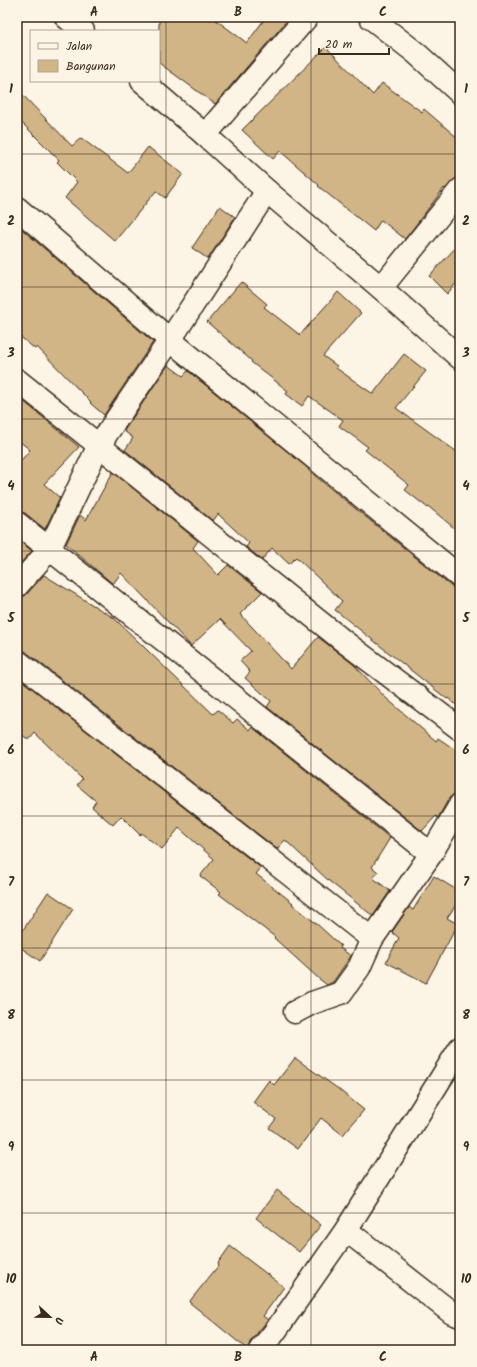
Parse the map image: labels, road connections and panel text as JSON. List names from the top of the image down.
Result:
{
  "legend": ["Jalan", "Bangunan"],
  "scale_bar": "20 m",
  "north": "right",
  "grid": {
    "columns": ["A", "B", "C"],
    "rows": [
      "1",
      "2",
      "3",
      "4",
      "5",
      "6",
      "7",
      "8",
      "9",
      "10"
    ]
  }
}
